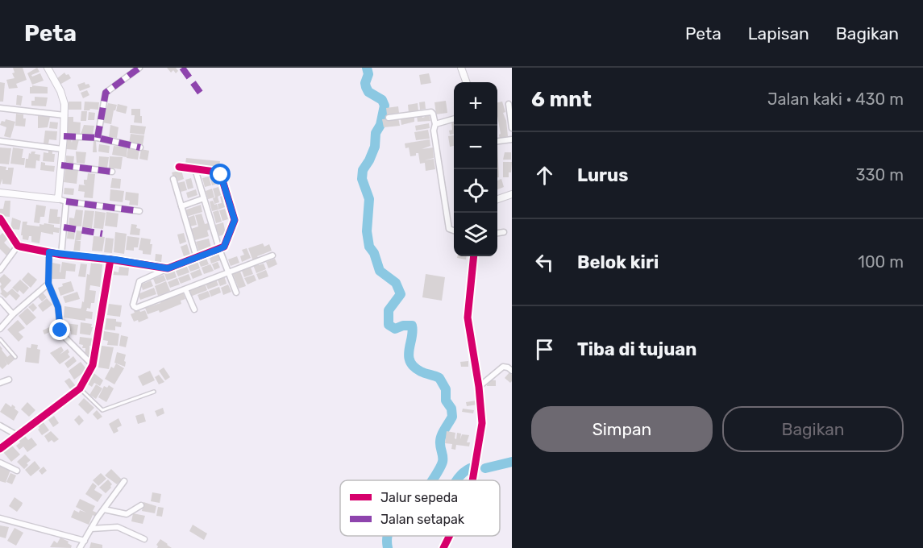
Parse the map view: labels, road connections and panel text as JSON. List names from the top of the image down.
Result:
{
  "legend": ["Jalur sepeda", "Jalan setapak"],
  "page": {
    "header": "Peta",
    "nav": ["Peta", "Lapisan", "Bagikan"],
    "heading": ["6 mnt", "Jalan kaki · 430 m"],
    "map_buttons": ["+", "−"],
    "list": [
      ["Lurus", "330 m"],
      ["Belok kiri", "100 m"],
      "Tiba di tujuan"
    ],
    "buttons": ["Simpan", "Bagikan"]
  }
}
